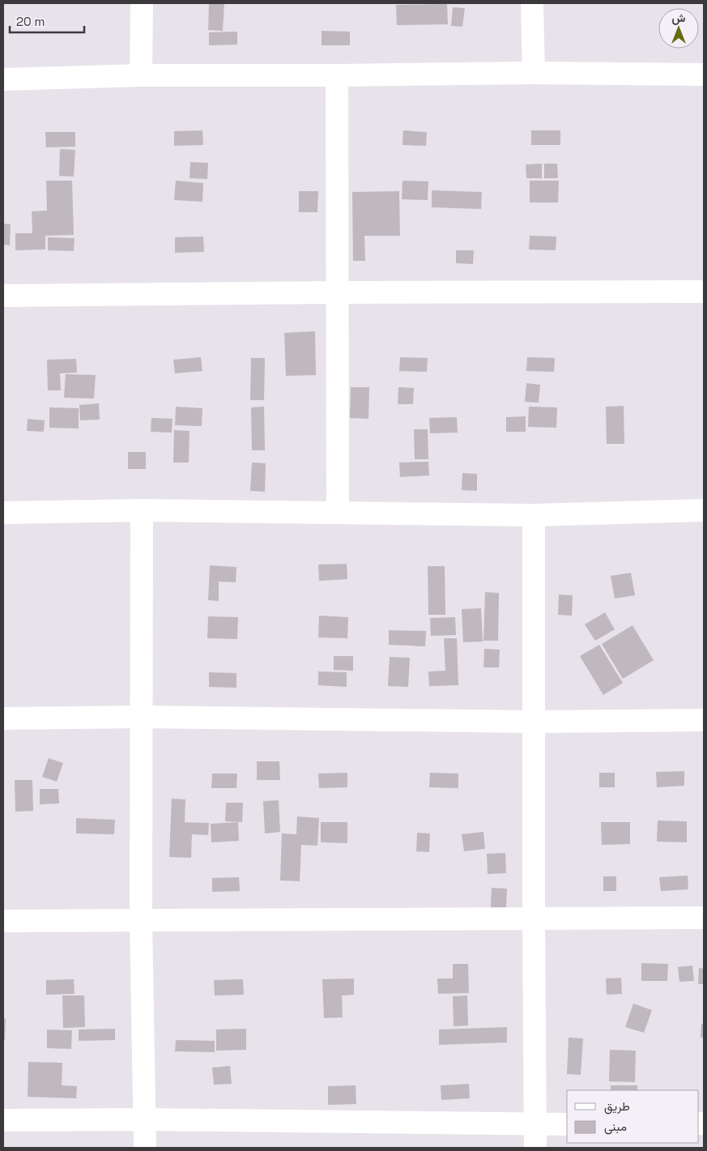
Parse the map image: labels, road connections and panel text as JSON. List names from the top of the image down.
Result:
{
  "legend": ["طريق", "مبنى"],
  "scale_bar": "20 m",
  "north": "top"
}
